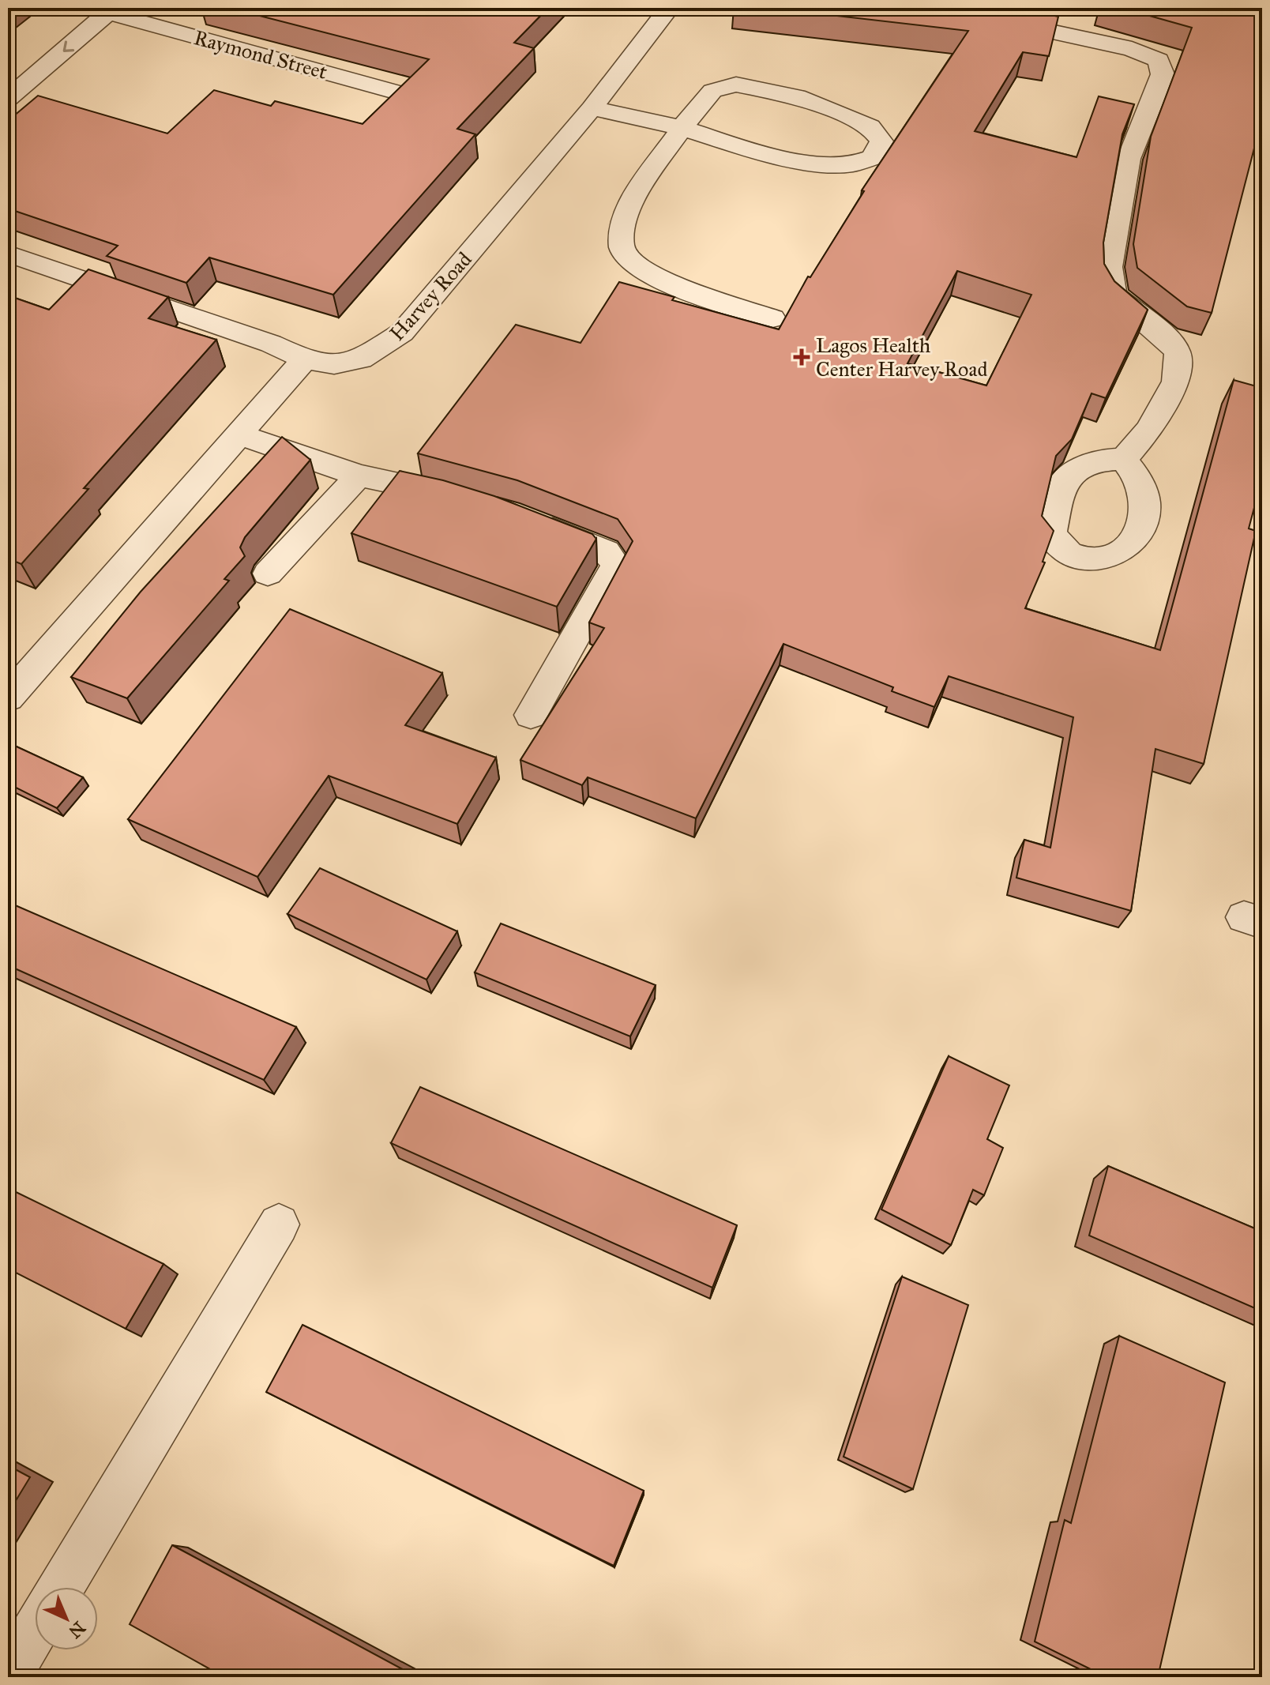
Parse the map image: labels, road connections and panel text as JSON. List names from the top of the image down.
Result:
{
  "streets": {
    "street": ["Raymond Street", "Harvey Road"]
  },
  "places": {
    "health": ["Lagos Health Center Harvey Road"]
  },
  "north": "bottom right"
}
